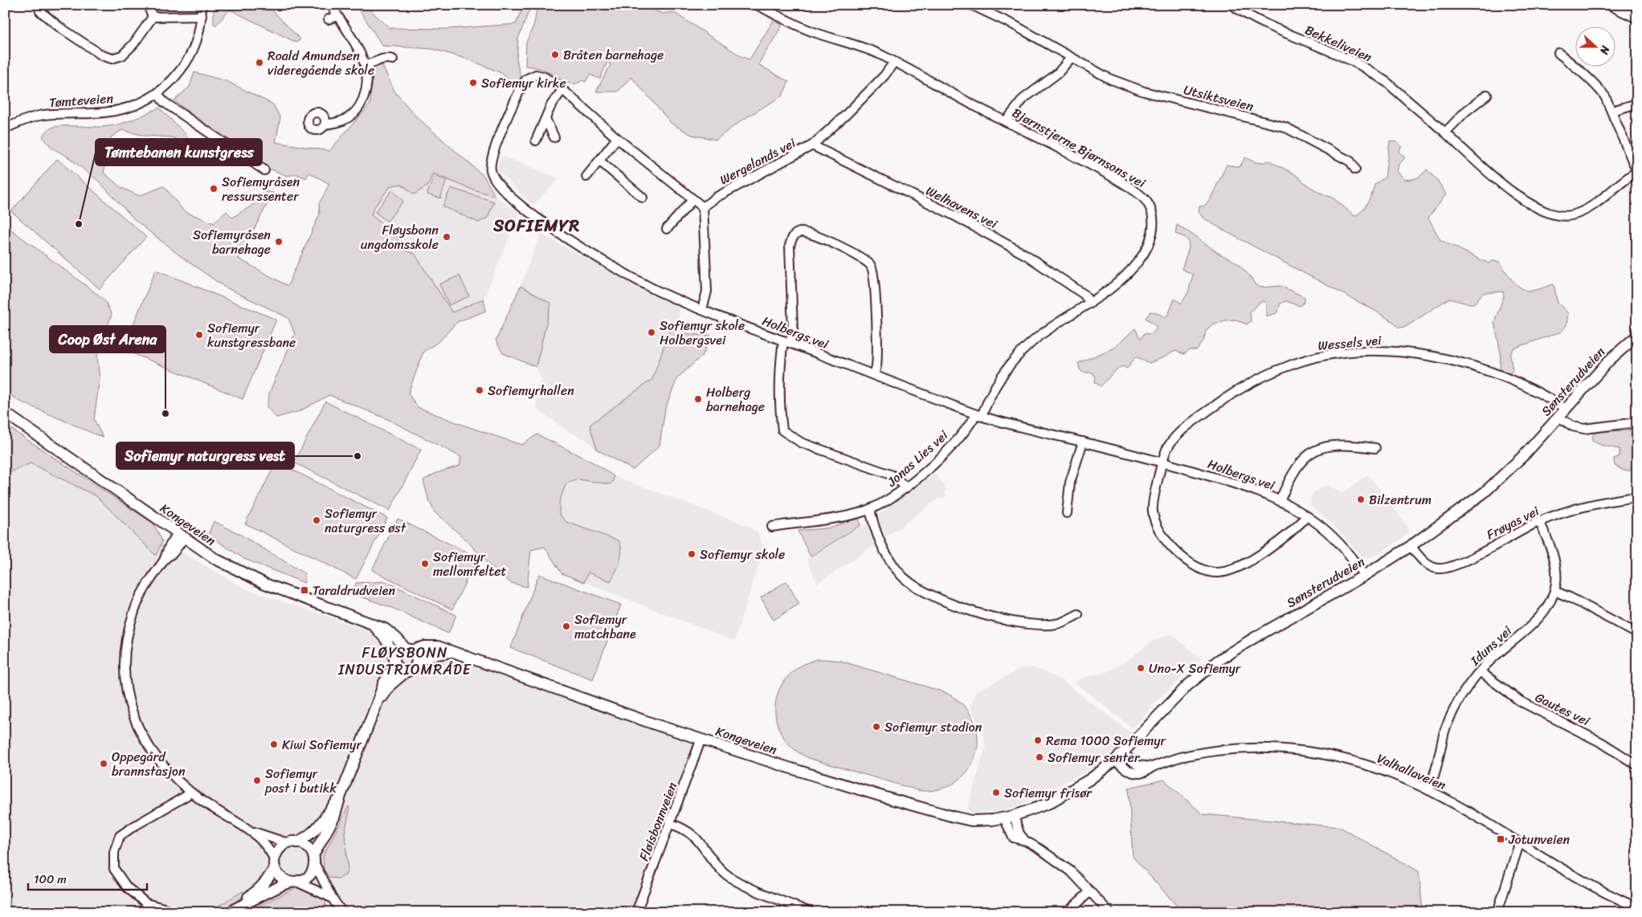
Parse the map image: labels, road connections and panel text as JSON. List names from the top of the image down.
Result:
{
  "streets": {
    "main road": ["Sønsterudveien", "Kongeveien"],
    "street": [
      "Bekkeliveien",
      "Utsiktsveien",
      "Tømteveien",
      "Bjørnstjerne Bjørnsons vei",
      "Wergelands vei",
      "Welhavens vei",
      "Holbergs vei",
      "Wessels vei",
      "Jonas Lies vei",
      "Frøyas vei",
      "Iduns vei",
      "Gautes vei",
      "Valhallaveien",
      "Fløisbonnveien"
    ]
  },
  "crossings": [
    ["Bjørnstjerne Bjørnsons vei", "Wergelands vei"],
    ["Bjørnstjerne Bjørnsons vei", "Welhavens vei"],
    ["Bjørnstjerne Bjørnsons vei", "Holbergs vei"],
    ["Bjørnstjerne Bjørnsons vei", "Jonas Lies vei"],
    ["Wergelands vei", "Welhavens vei"],
    ["Holbergs vei", "Wessels vei"],
    ["Holbergs vei", "Sønsterudveien"],
    ["Holbergs vei", "Jonas Lies vei"],
    ["Wessels vei", "Sønsterudveien"],
    ["Sønsterudveien", "Frøyas vei"],
    ["Sønsterudveien", "Kongeveien"],
    ["Sønsterudveien", "Valhallaveien"],
    ["Frøyas vei", "Iduns vei"],
    ["Kongeveien", "Fløisbonnveien"],
    ["Iduns vei", "Gautes vei"],
    ["Iduns vei", "Valhallaveien"]
  ],
  "districts": ["SOFIEMYR", "FLØYSBONN INDUSTRIOMRÅDE"],
  "places": {
    "other": [
      "Bråten barnehage",
      "Roald Amundsen videregående skole",
      "Sofiemyr kirke",
      "Sofiemyråsen ressurssenter",
      "Tømtebanen kunstgress",
      "Fløysbonn ungdomsskole",
      "Sofiemyråsen barnehage",
      "Sofiemyr skole Holbergsvei",
      "Sofiemyr kunstgressbane",
      "Sofiemyrhallen",
      "Holberg barnehage",
      "Coop Øst Arena",
      "Sofiemyr naturgress vest",
      "Bilzentrum",
      "Sofiemyr naturgress øst",
      "Sofiemyr skole",
      "Sofiemyr mellomfeltet",
      "Sofiemyr matchbane",
      "Uno-X Sofiemyr",
      "Sofiemyr stadion",
      "Rema 1000 Sofiemyr",
      "Kiwi Sofiemyr",
      "Sofiemyr senter",
      "Oppegård brannstasjon",
      "Sofiemyr post i butikk",
      "Sofiemyr frisør"
    ],
    "transit": ["Taraldrudveien", "Jotunveien"]
  },
  "scale_bar": "100 m",
  "north": "right"
}
